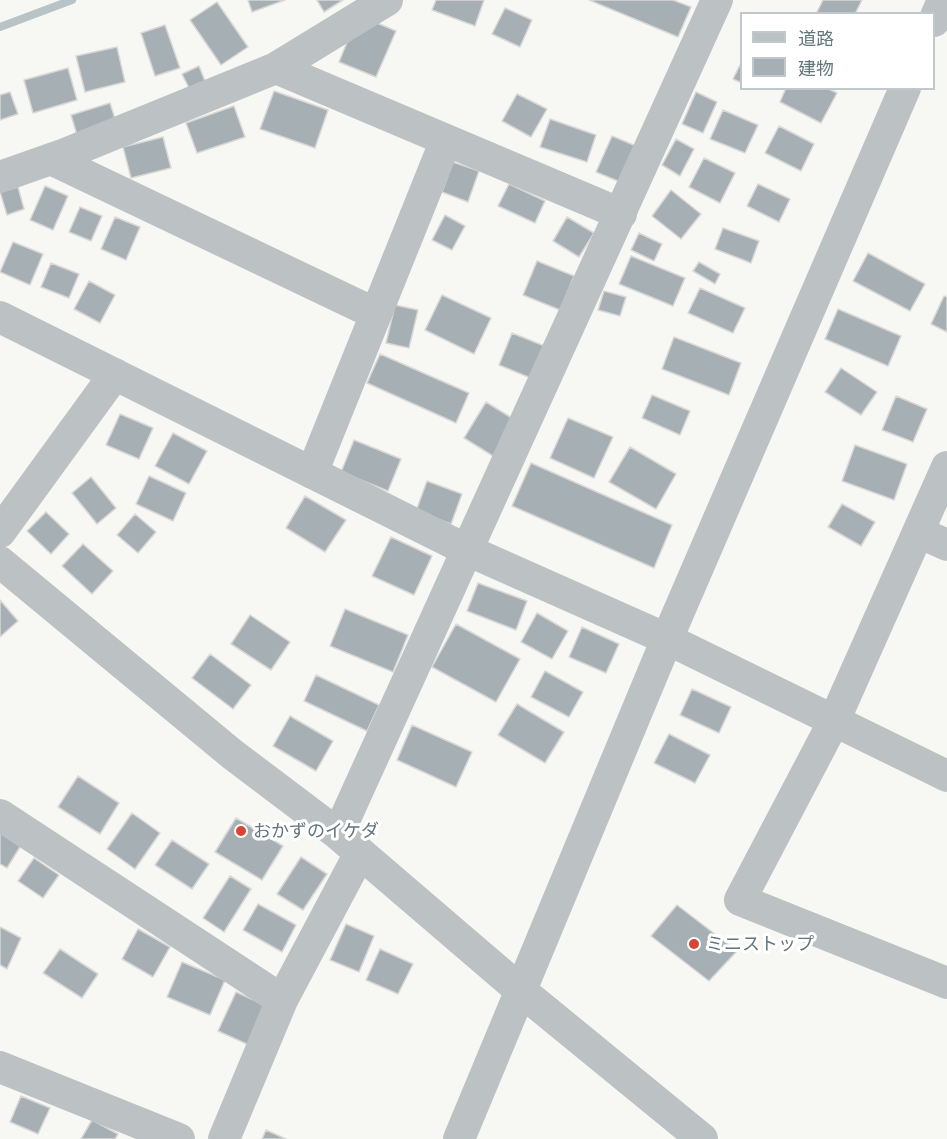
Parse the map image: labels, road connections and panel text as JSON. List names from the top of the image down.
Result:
{
  "places": ["おかずのイケダ", "ミニストップ"],
  "legend": ["道路", "建物"]
}
